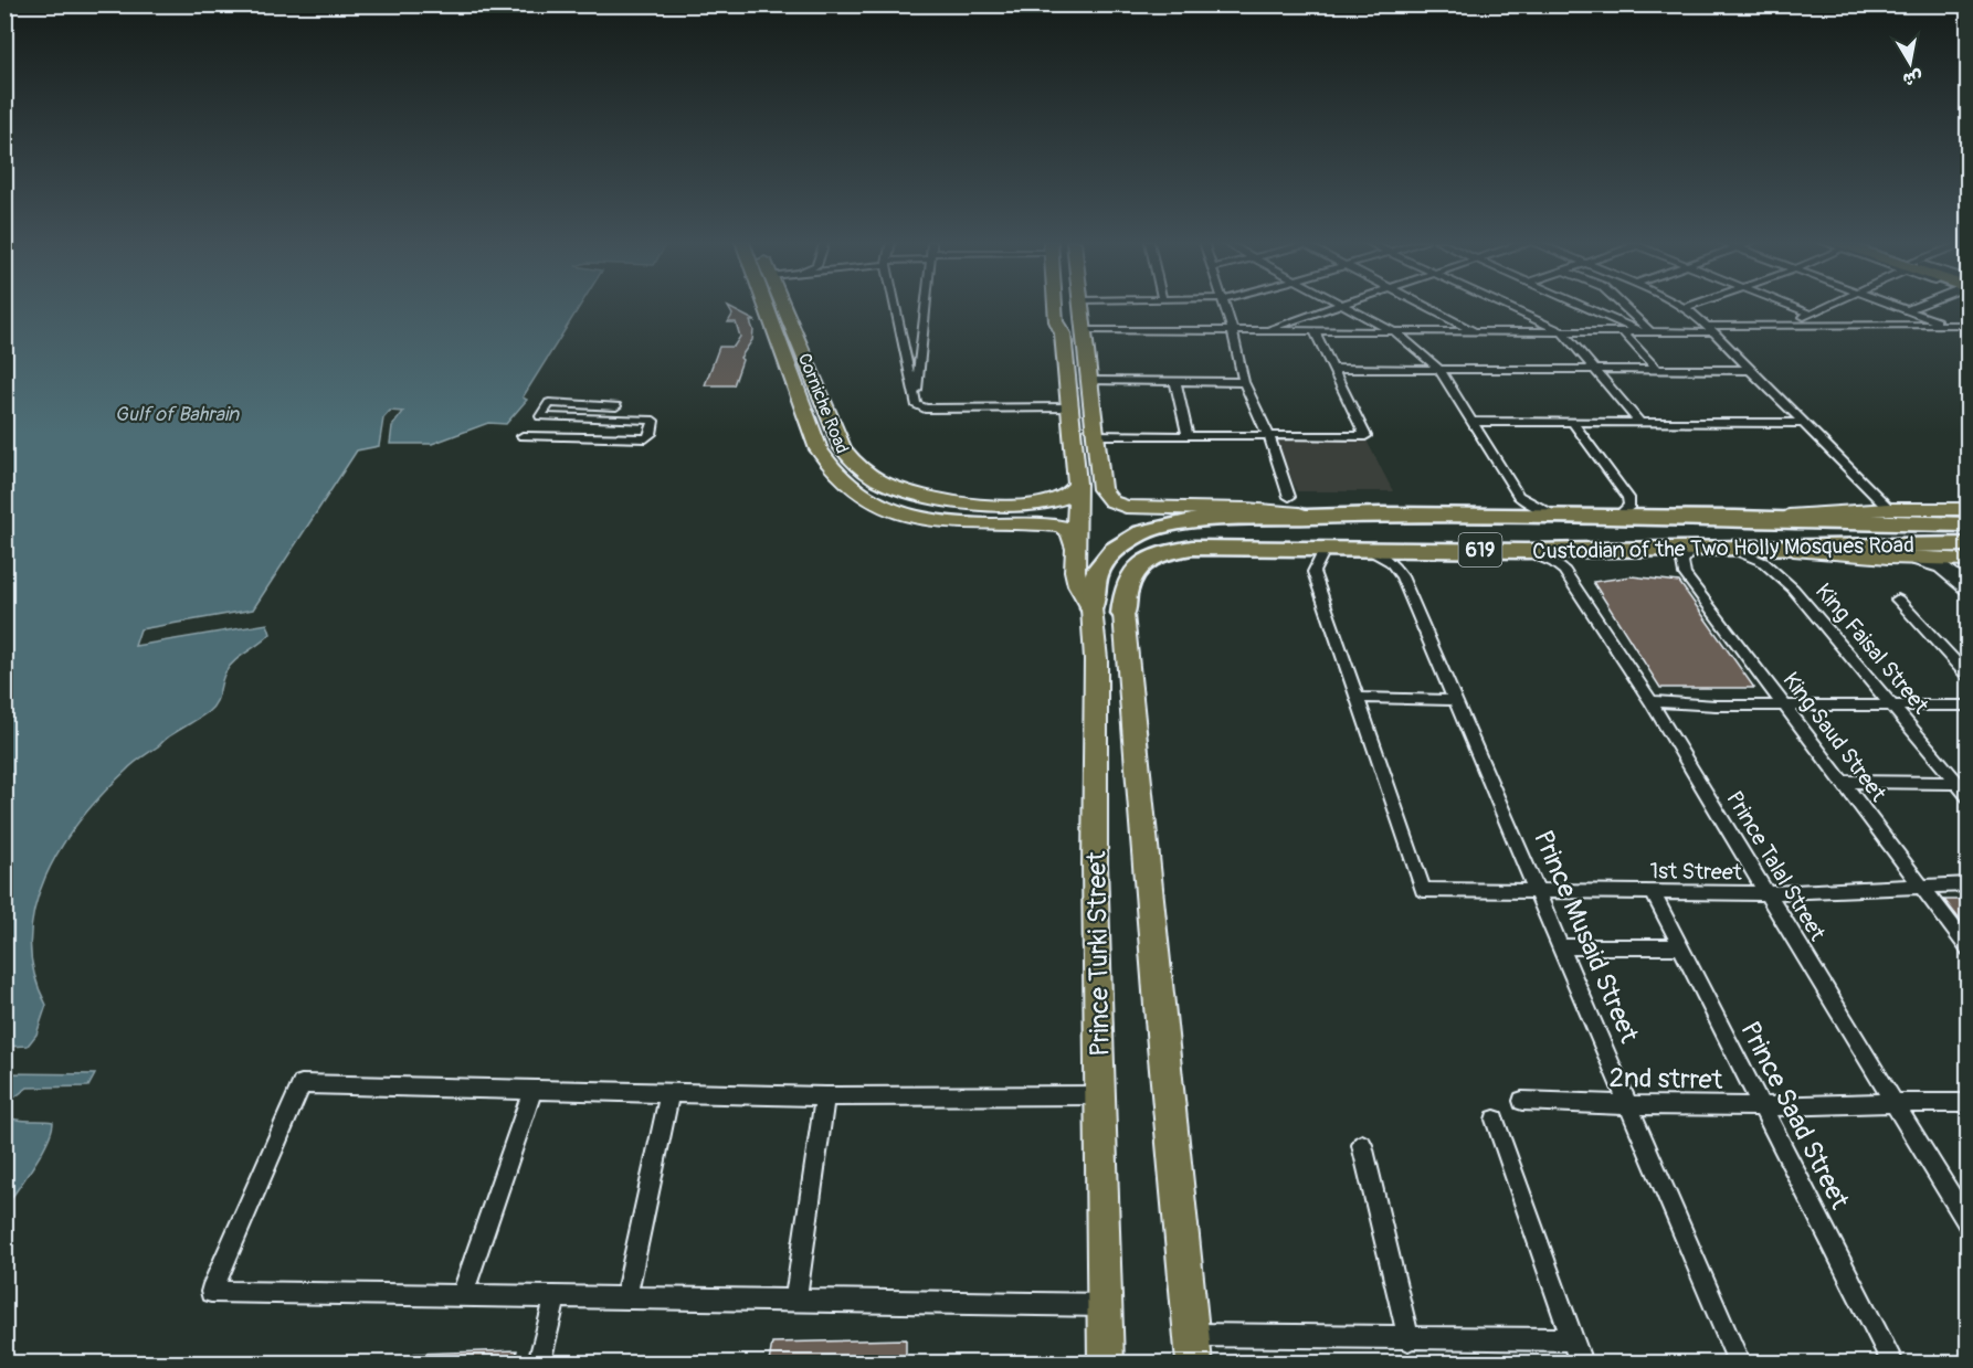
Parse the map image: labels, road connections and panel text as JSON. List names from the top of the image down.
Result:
{
  "streets": {
    "highway": ["Custodian of the Two Holly Mosques Road", "619"],
    "main road": ["Corniche Road", "Prince Turki Street"],
    "street": [
      "King Faisal Street",
      "King Saud Street",
      "Prince Talal Street",
      "1st Street",
      "Prince Musaid Street",
      "2nd strret",
      "Prince Saad Street"
    ]
  },
  "crossings": [
    ["Corniche Road", "Prince Turki Street"],
    ["Custodian of the Two Holly Mosques Road", "King Faisal Street"],
    ["Custodian of the Two Holly Mosques Road", "King Saud Street"],
    ["Custodian of the Two Holly Mosques Road", "Prince Talal Street"],
    ["Custodian of the Two Holly Mosques Road", "Prince Musaid Street"],
    ["Custodian of the Two Holly Mosques Road", "Prince Turki Street"],
    ["King Saud Street", "1st Street"],
    ["Prince Talal Street", "1st Street"],
    ["Prince Talal Street", "2nd strret"],
    ["1st Street", "Prince Musaid Street"],
    ["1st Street", "Prince Saad Street"],
    ["Prince Musaid Street", "2nd strret"],
    ["2nd strret", "Prince Saad Street"]
  ],
  "water": ["Gulf of Bahrain"],
  "north": "bottom"
}
